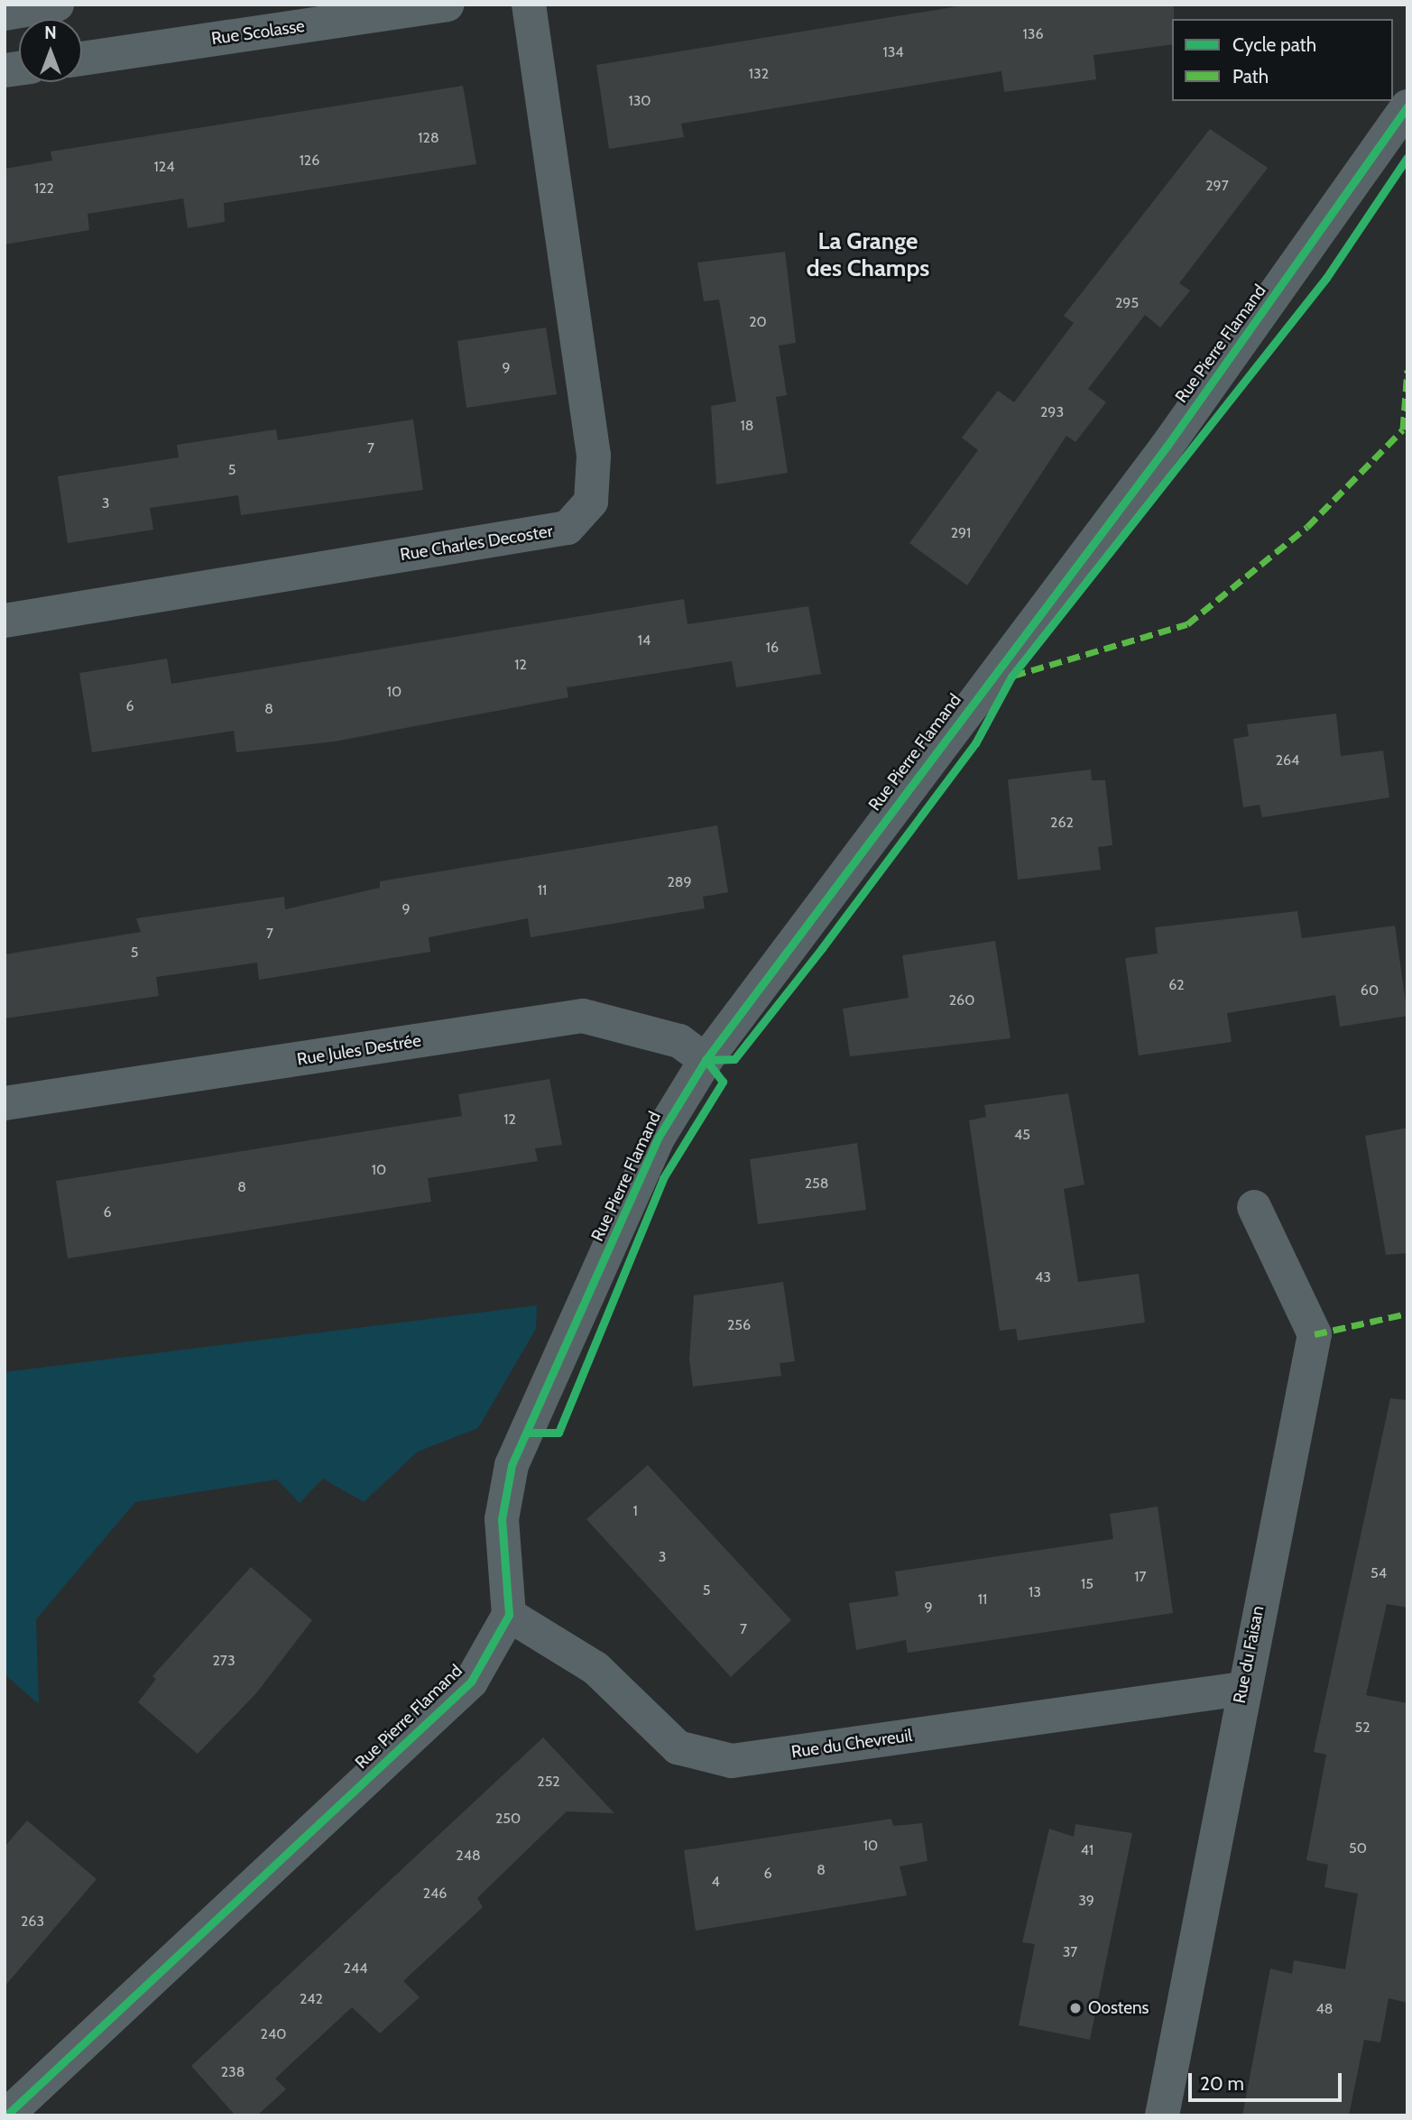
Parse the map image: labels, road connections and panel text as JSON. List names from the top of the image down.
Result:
{
  "streets": {
    "street": [
      "Rue Scolasse",
      "Rue Pierre Flamand",
      "Rue Charles Decoster",
      "Rue Jules Destrée",
      "Rue du Faisan",
      "Rue du Chevreuil"
    ]
  },
  "crossings": [
    ["Rue Pierre Flamand", "Rue Jules Destrée"],
    ["Rue Pierre Flamand", "Rue du Chevreuil"],
    ["Rue du Faisan", "Rue du Chevreuil"]
  ],
  "districts": ["La Grange des Champs"],
  "places": ["Oostens"],
  "house_numbers": [
    "136",
    "134",
    "132",
    "130",
    "128",
    "126",
    "124",
    "297",
    "122",
    "295",
    "20",
    "9",
    "293",
    "18",
    "7",
    "5",
    "3",
    "291",
    "14",
    "16",
    "12",
    "10",
    "6",
    "8",
    "264",
    "262",
    "289",
    "11",
    "9",
    "7",
    "5",
    "62",
    "60",
    "260",
    "12",
    "45",
    "10",
    "258",
    "8",
    "6",
    "43",
    "256",
    "1",
    "3",
    "54",
    "17",
    "15",
    "5",
    "13",
    "11",
    "9",
    "7",
    "273",
    "52",
    "252",
    "250",
    "10",
    "50",
    "41",
    "248",
    "8",
    "6",
    "4",
    "246",
    "39",
    "263",
    "37",
    "244",
    "242",
    "48",
    "240",
    "238"
  ],
  "legend": ["Cycle path", "Path"],
  "scale_bar": "20 m",
  "north": "top"
}
